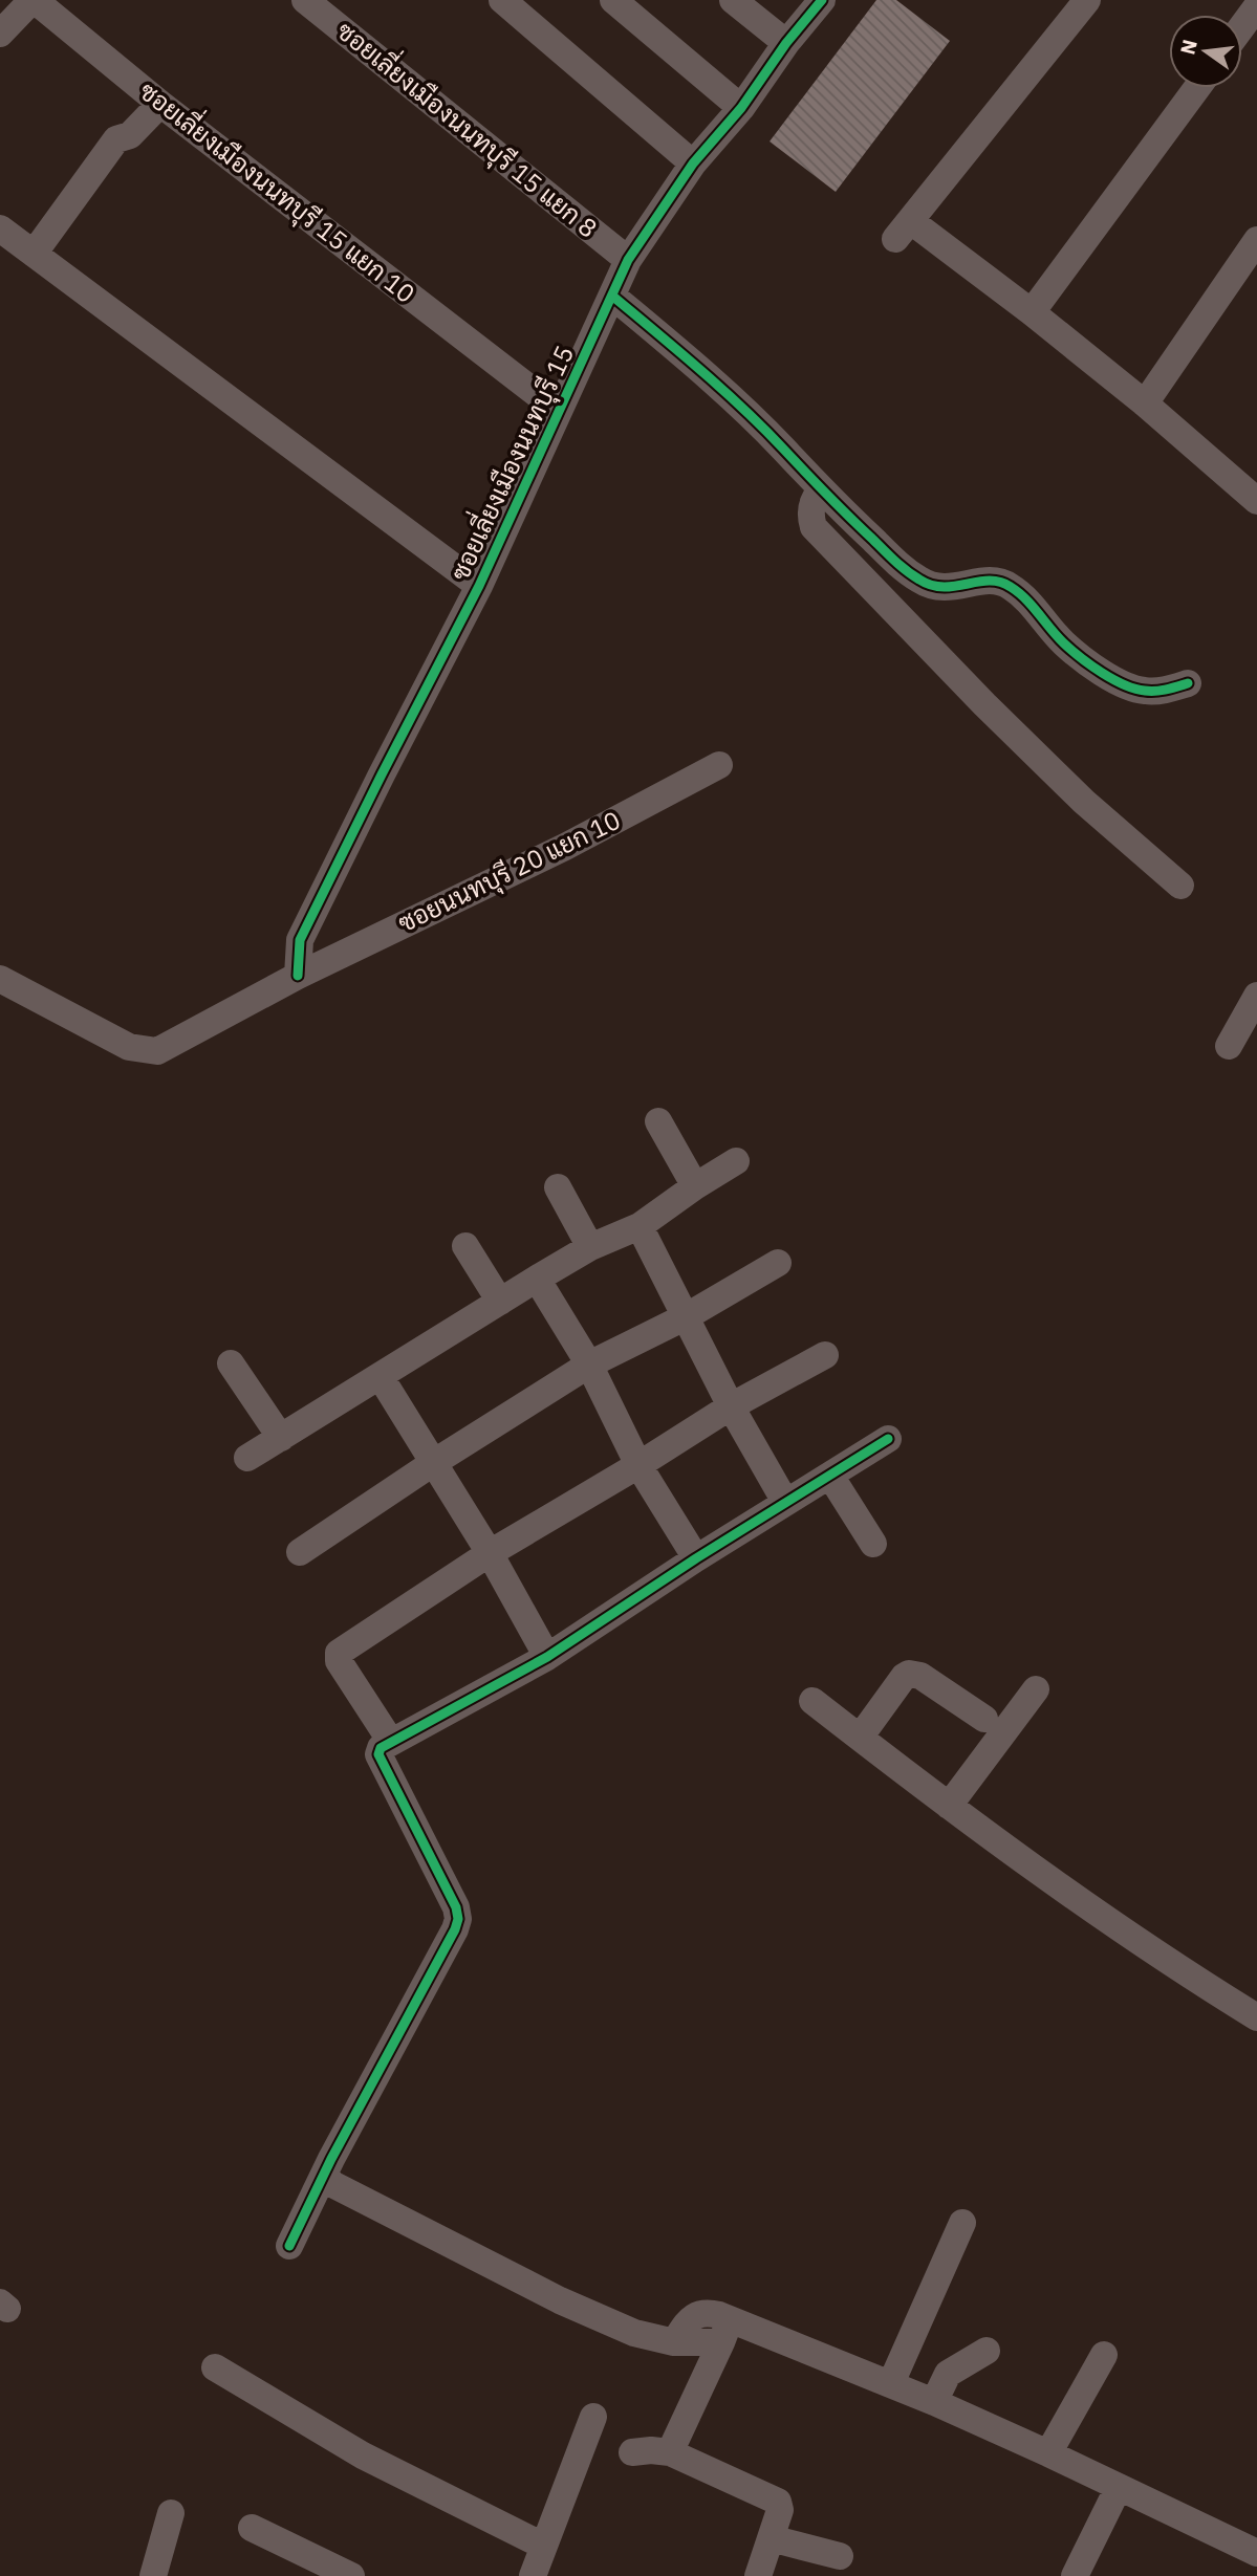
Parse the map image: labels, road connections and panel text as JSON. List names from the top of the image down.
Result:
{
  "streets": {
    "street": [
      "ซอยเลี่ยงเมืองนนทบุรี 15 แยก 8",
      "ซอยเลี่ยงเมืองนนทบุรี 15 แยก 10",
      "ซอยเลี่ยงเมืองนนทบุรี 15",
      "ซอยนนทบุรี 20 แยก 10"
    ]
  },
  "crossings": [
    ["ซอยเลี่ยงเมืองนนทบุรี 15 แยก 8", "ซอยเลี่ยงเมืองนนทบุรี 15"],
    ["ซอยเลี่ยงเมืองนนทบุรี 15 แยก 10", "ซอยเลี่ยงเมืองนนทบุรี 15"],
    ["ซอยเลี่ยงเมืองนนทบุรี 15", "ซอยนนทบุรี 20 แยก 10"]
  ],
  "north": "left"
}
